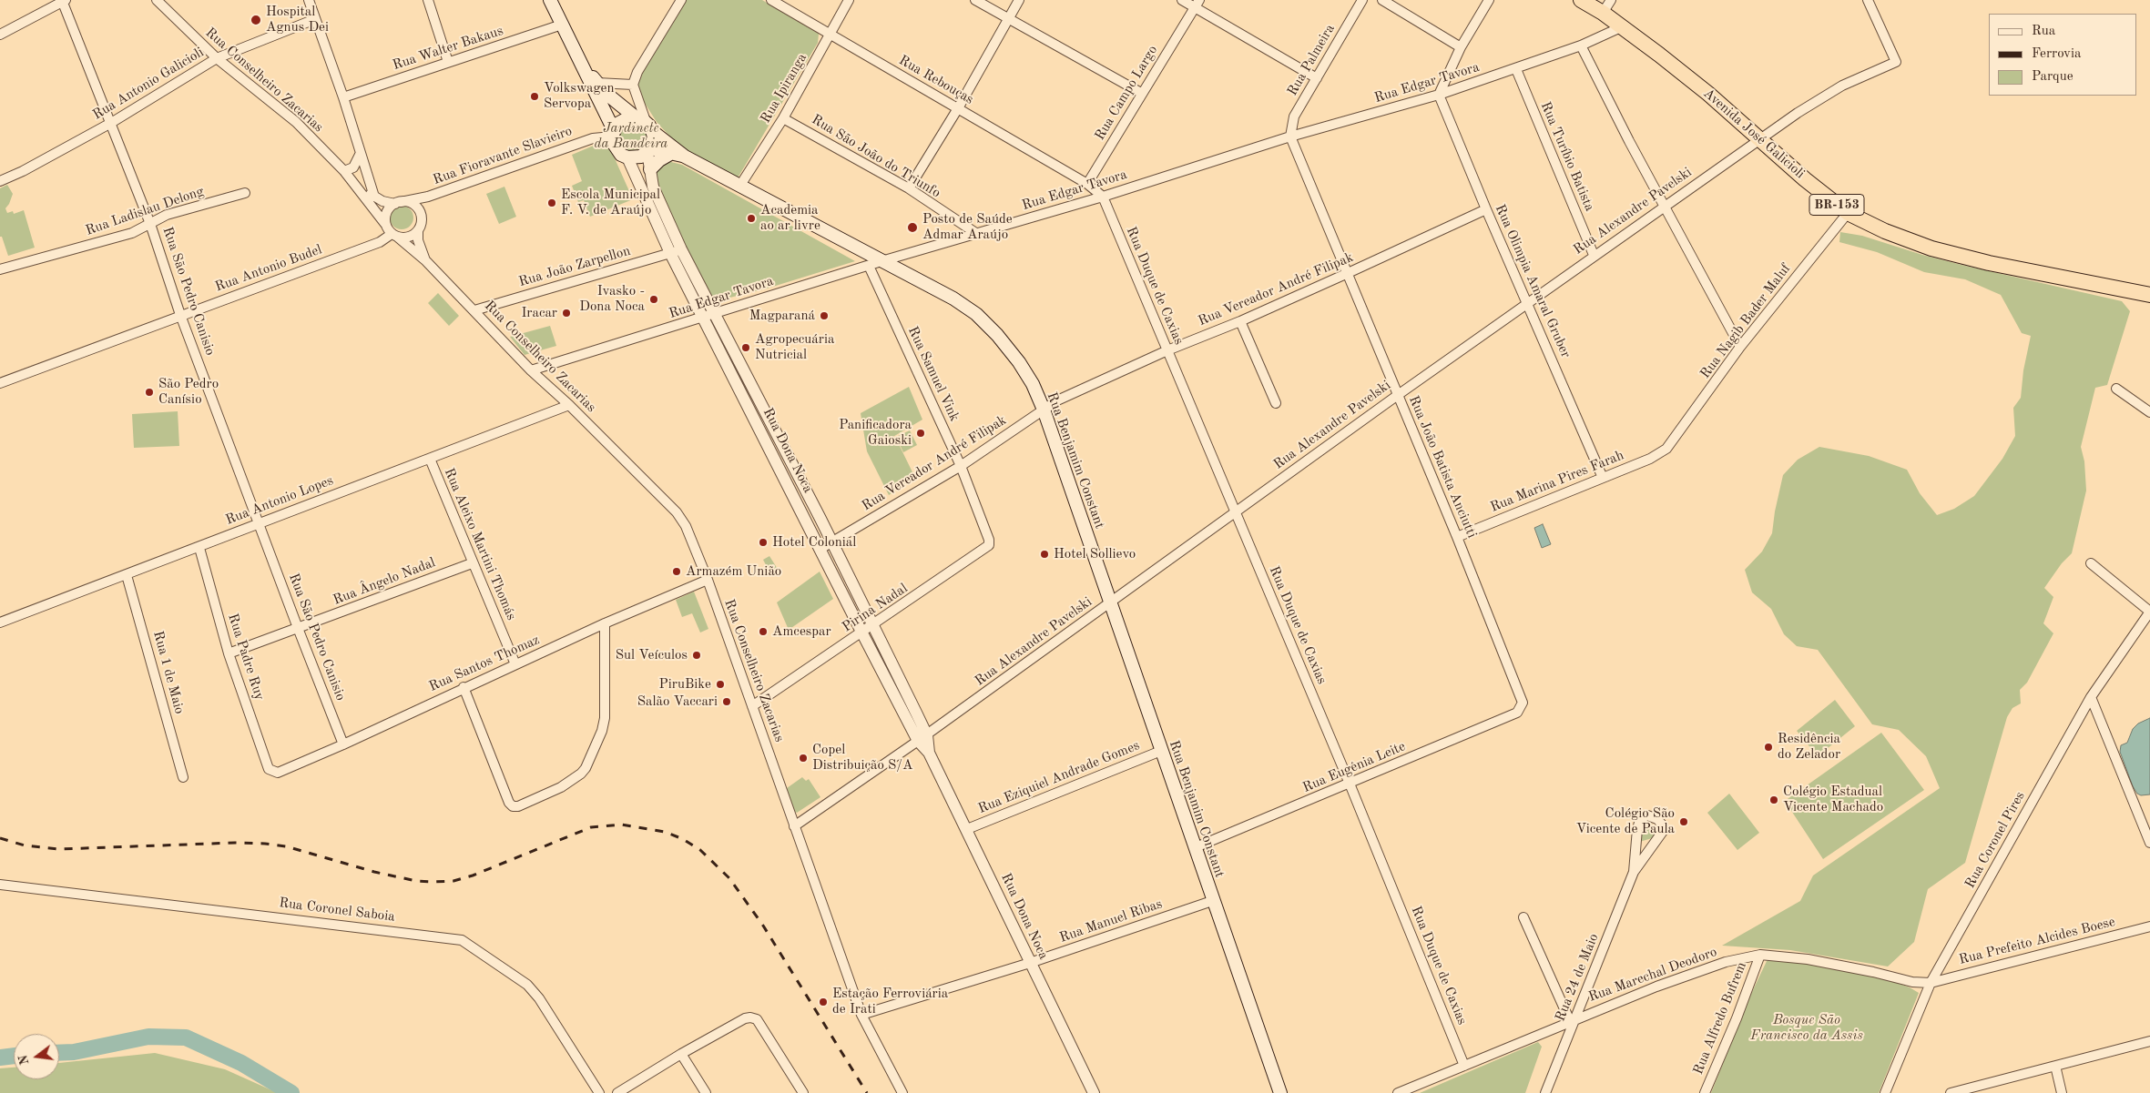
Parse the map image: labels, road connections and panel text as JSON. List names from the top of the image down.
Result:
{
  "streets": {
    "highway": ["Avenida José Galicioli", "BR-153"],
    "main road": ["Rua Benjamim Constant"],
    "street": [
      "Rua Walter Bakaus",
      "Rua Palmeira",
      "Rua Conselheiro Zacarias",
      "Rua Rebouças",
      "Rua Edgar Tavora",
      "Rua Antonio Galicioli",
      "Rua Ipiranga",
      "Rua Campo Largo",
      "Rua Fioravante Slavieiro",
      "Rua São João do Triunfo",
      "Rua Turíbio Batista",
      "Rua Ladislau Delong",
      "Rua Alexandre Pavelski",
      "Rua João Zarpellon",
      "Rua Antonio Budel",
      "Rua Olimpia Amaral Gruber",
      "Rua Duque de Caxias",
      "Rua Vereador André Filipak",
      "Rua São Pedro Canisio",
      "Rua Nagib Bader Maluf",
      "Rua Samuel Vink",
      "Rua Dona Noca",
      "Rua João Batista Anciutti",
      "Rua Marina Pires Farah",
      "Rua Antonio Lopes",
      "Rua Aleixo Martini Thomás",
      "Rua Ângelo Nadal",
      "Pirina Nadal",
      "Rua Padre Ruy",
      "Rua Santos Thomaz",
      "Rua 1 de Maio",
      "Rua Eugênia Leite",
      "Rua Eziquiel Andrade Gomes",
      "Rua Coronel Pires",
      "Rua Coronel Saboia",
      "Rua Manuel Ribas",
      "Rua Prefeito Alcides Boese",
      "Rua Marechal Deodoro",
      "Rua 24 de Maio",
      "Rua Alfredo Bufrem"
    ]
  },
  "crossings": [
    ["Rua Palmeira", "Rua Edgar Tavora"],
    ["Rua Palmeira", "Rua João Batista Anciutti"],
    ["Rua Conselheiro Zacarias", "Rua Edgar Tavora"],
    ["Rua Conselheiro Zacarias", "Rua Antonio Galicioli"],
    ["Rua Conselheiro Zacarias", "Rua Fioravante Slavieiro"],
    ["Rua Conselheiro Zacarias", "Rua Alexandre Pavelski"],
    ["Rua Conselheiro Zacarias", "Rua João Zarpellon"],
    ["Rua Conselheiro Zacarias", "Rua Antonio Budel"],
    ["Rua Conselheiro Zacarias", "Rua Antonio Lopes"],
    ["Rua Conselheiro Zacarias", "Pirina Nadal"],
    ["Rua Conselheiro Zacarias", "Rua Santos Thomaz"],
    ["Rua Conselheiro Zacarias", "Rua Manuel Ribas"],
    ["Rua Rebouças", "Rua Ipiranga"],
    ["Rua Rebouças", "Rua Campo Largo"],
    ["Rua Edgar Tavora", "Avenida José Galicioli"],
    ["Rua Edgar Tavora", "Rua São João do Triunfo"],
    ["Rua Edgar Tavora", "Rua Turíbio Batista"],
    ["Rua Edgar Tavora", "Rua Olimpia Amaral Gruber"],
    ["Rua Edgar Tavora", "Rua Duque de Caxias"],
    ["Rua Edgar Tavora", "Rua Samuel Vink"],
    ["Rua Edgar Tavora", "Rua Dona Noca"],
    ["Rua Edgar Tavora", "Rua Benjamim Constant"],
    ["Rua Edgar Tavora", "Rua João Batista Anciutti"],
    ["Rua Antonio Galicioli", "Rua São Pedro Canisio"],
    ["Rua Ipiranga", "Rua São João do Triunfo"],
    ["Rua Ipiranga", "Rua Benjamim Constant"],
    ["Avenida José Galicioli", "Rua Alexandre Pavelski"],
    ["Avenida José Galicioli", "Rua Nagib Bader Maluf"],
    ["Rua Fioravante Slavieiro", "Rua Antonio Budel"],
    ["Rua Fioravante Slavieiro", "Rua Dona Noca"],
    ["Rua Fioravante Slavieiro", "Rua Benjamim Constant"],
    ["Rua Turíbio Batista", "Rua Alexandre Pavelski"],
    ["Rua Ladislau Delong", "Rua São Pedro Canisio"],
    ["Rua Alexandre Pavelski", "Rua Olimpia Amaral Gruber"],
    ["Rua Alexandre Pavelski", "Rua Duque de Caxias"],
    ["Rua Alexandre Pavelski", "Rua Dona Noca"],
    ["Rua Alexandre Pavelski", "Rua Benjamim Constant"],
    ["Rua Alexandre Pavelski", "Rua João Batista Anciutti"],
    ["Rua João Zarpellon", "Rua Dona Noca"],
    ["Rua Antonio Budel", "Rua São Pedro Canisio"],
    ["Rua Olimpia Amaral Gruber", "Rua Vereador André Filipak"],
    ["Rua Olimpia Amaral Gruber", "Rua Marina Pires Farah"],
    ["Rua Duque de Caxias", "Rua Vereador André Filipak"],
    ["Rua Duque de Caxias", "Rua Eugênia Leite"],
    ["Rua Duque de Caxias", "Rua Marechal Deodoro"],
    ["Rua Vereador André Filipak", "Rua Samuel Vink"],
    ["Rua Vereador André Filipak", "Rua Dona Noca"],
    ["Rua Vereador André Filipak", "Rua Benjamim Constant"],
    ["Rua Vereador André Filipak", "Rua João Batista Anciutti"],
    ["Rua São Pedro Canisio", "Rua Antonio Lopes"],
    ["Rua São Pedro Canisio", "Rua Ângelo Nadal"],
    ["Rua São Pedro Canisio", "Rua Santos Thomaz"],
    ["Rua Nagib Bader Maluf", "Rua Marina Pires Farah"],
    ["Rua Samuel Vink", "Pirina Nadal"],
    ["Rua Dona Noca", "Rua Benjamim Constant"],
    ["Rua Dona Noca", "Pirina Nadal"],
    ["Rua Dona Noca", "Rua Eziquiel Andrade Gomes"],
    ["Rua Dona Noca", "Rua Manuel Ribas"],
    ["Rua Benjamim Constant", "Rua Eugênia Leite"],
    ["Rua Benjamim Constant", "Rua Eziquiel Andrade Gomes"],
    ["Rua Benjamim Constant", "Rua Manuel Ribas"],
    ["Rua João Batista Anciutti", "Rua Marina Pires Farah"],
    ["Rua João Batista Anciutti", "Rua Eugênia Leite"],
    ["Rua Antonio Lopes", "Rua Aleixo Martini Thomás"],
    ["Rua Antonio Lopes", "Rua Padre Ruy"],
    ["Rua Antonio Lopes", "Rua 1 de Maio"],
    ["Rua Aleixo Martini Thomás", "Rua Ângelo Nadal"],
    ["Rua Aleixo Martini Thomás", "Rua Santos Thomaz"],
    ["Rua Ângelo Nadal", "Rua Padre Ruy"],
    ["Rua Padre Ruy", "Rua Santos Thomaz"],
    ["Rua Coronel Pires", "Rua Prefeito Alcides Boese"],
    ["Rua Coronel Pires", "Rua Marechal Deodoro"],
    ["Rua Prefeito Alcides Boese", "Rua Marechal Deodoro"],
    ["Rua Marechal Deodoro", "Rua 24 de Maio"],
    ["Rua Marechal Deodoro", "Rua Alfredo Bufrem"]
  ],
  "parks": ["Jardinete da Bandeira", "Bosque São Francisco da Assis"],
  "places": [
    "Hospital Agnus Dei",
    "Volkswagen Servopa",
    "Escola Municipal F. V. de Araújo",
    "Academia ao ar livre",
    "Posto de Saúde Admar Araújo",
    "Ivasko - Dona Noca",
    "Iracar",
    "Magparaná",
    "Agropecuária Nutricial",
    "São Pedro Canísio",
    "Panificadora Gaioski",
    "Hotel Colonial",
    "Hotel Sollievo",
    "Armazém União",
    "Amcespar",
    "Sul Veículos",
    "PiruBike",
    "Salão Vaccari",
    "Residência do Zelador",
    "Copel Distribuição S/A",
    "Colégio Estadual Vicente Machado",
    "Colégio São Vicente de Paula",
    "Estação Ferroviária de Irati"
  ],
  "legend": ["Rua", "Ferrovia", "Parque"],
  "north": "left"
}
